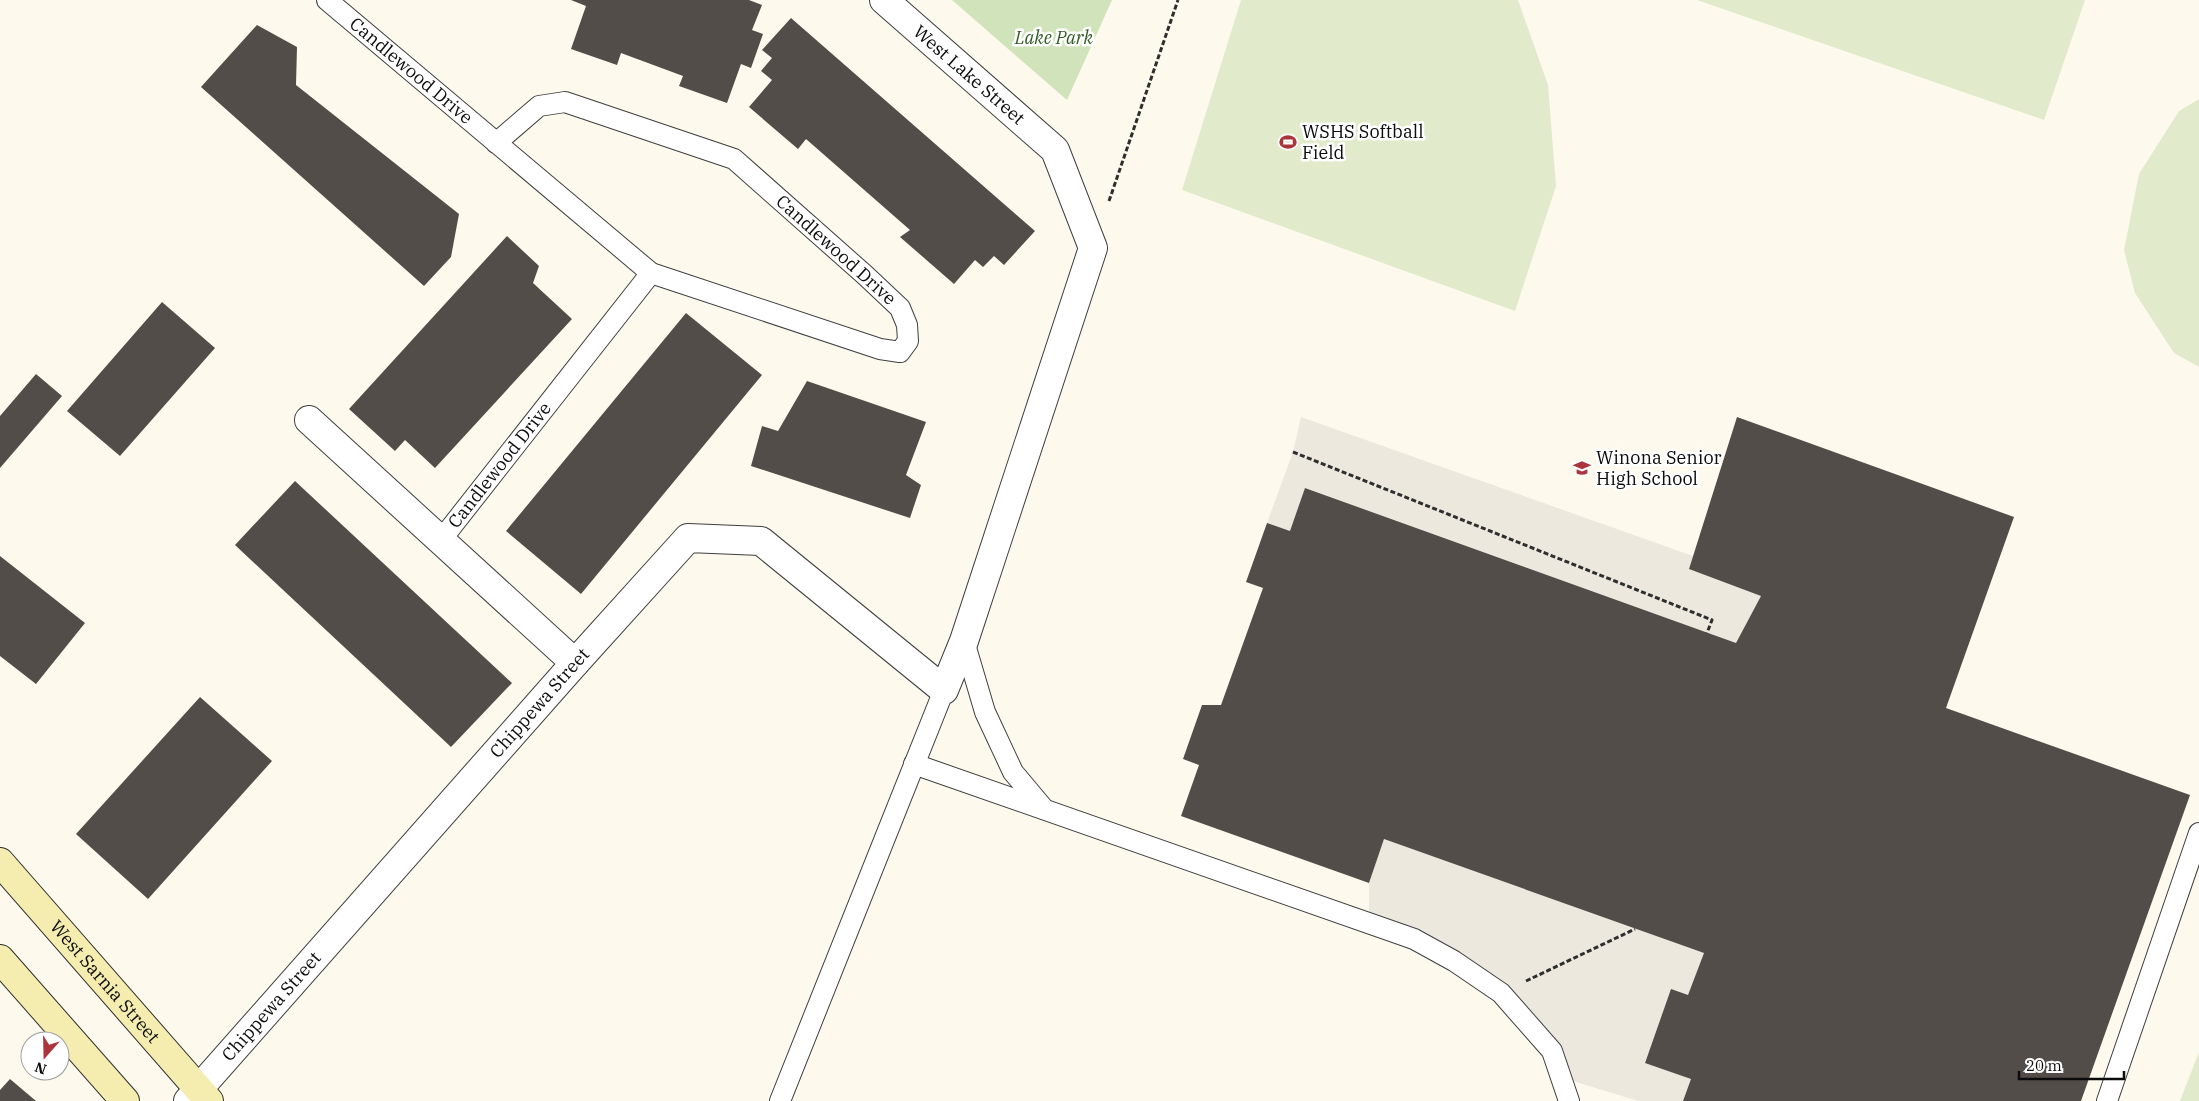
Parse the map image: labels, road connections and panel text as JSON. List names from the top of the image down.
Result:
{
  "streets": {
    "street": [
      "Candlewood Drive",
      "West Lake Street",
      "Chippewa Street",
      "West Sarnia Street"
    ]
  },
  "crossings": [
    ["Candlewood Drive", "Chippewa Street"],
    ["Chippewa Street", "West Sarnia Street"]
  ],
  "parks": ["Lake Park"],
  "places": {
    "sports": ["WSHS Softball Field"],
    "school or university": ["Winona Senior High School"]
  },
  "scale_bar": "20 m",
  "north": "bottom"
}
